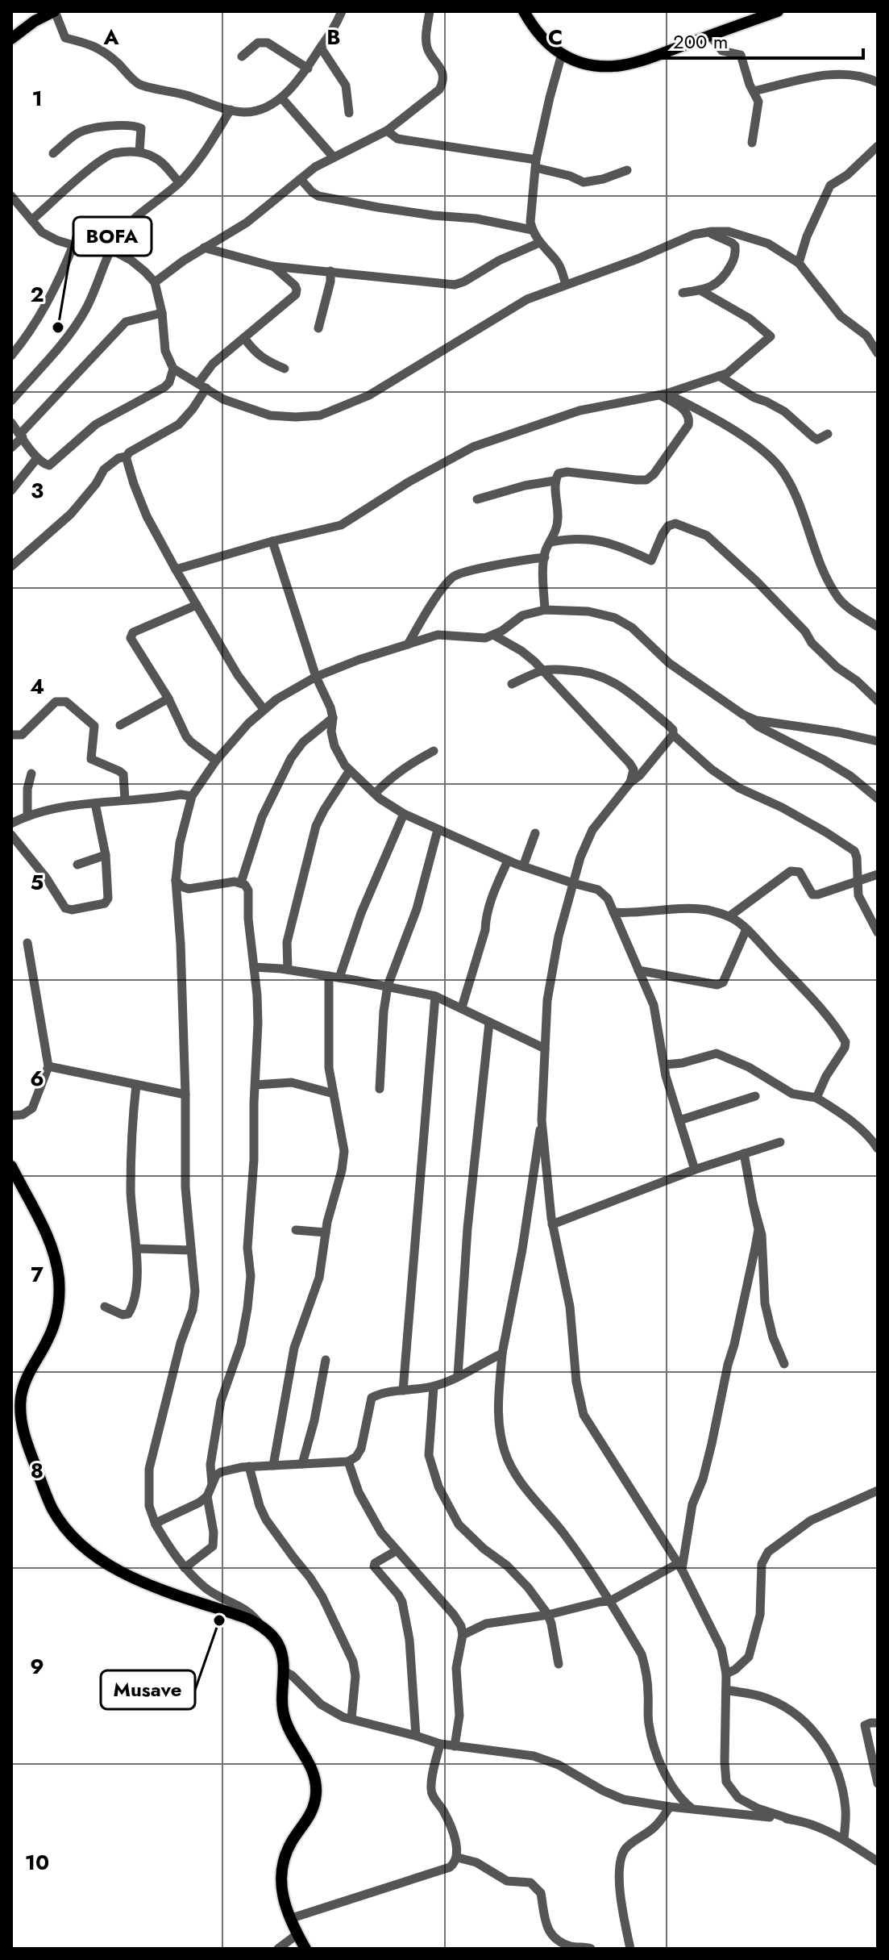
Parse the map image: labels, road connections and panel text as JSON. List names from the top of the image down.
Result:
{
  "places": ["BOFA", "Musave"],
  "scale_bar": "200 m",
  "grid": {
    "columns": ["A", "B", "C"],
    "rows": [
      "1",
      "2",
      "3",
      "4",
      "5",
      "6",
      "7",
      "8",
      "9",
      "10"
    ]
  }
}
